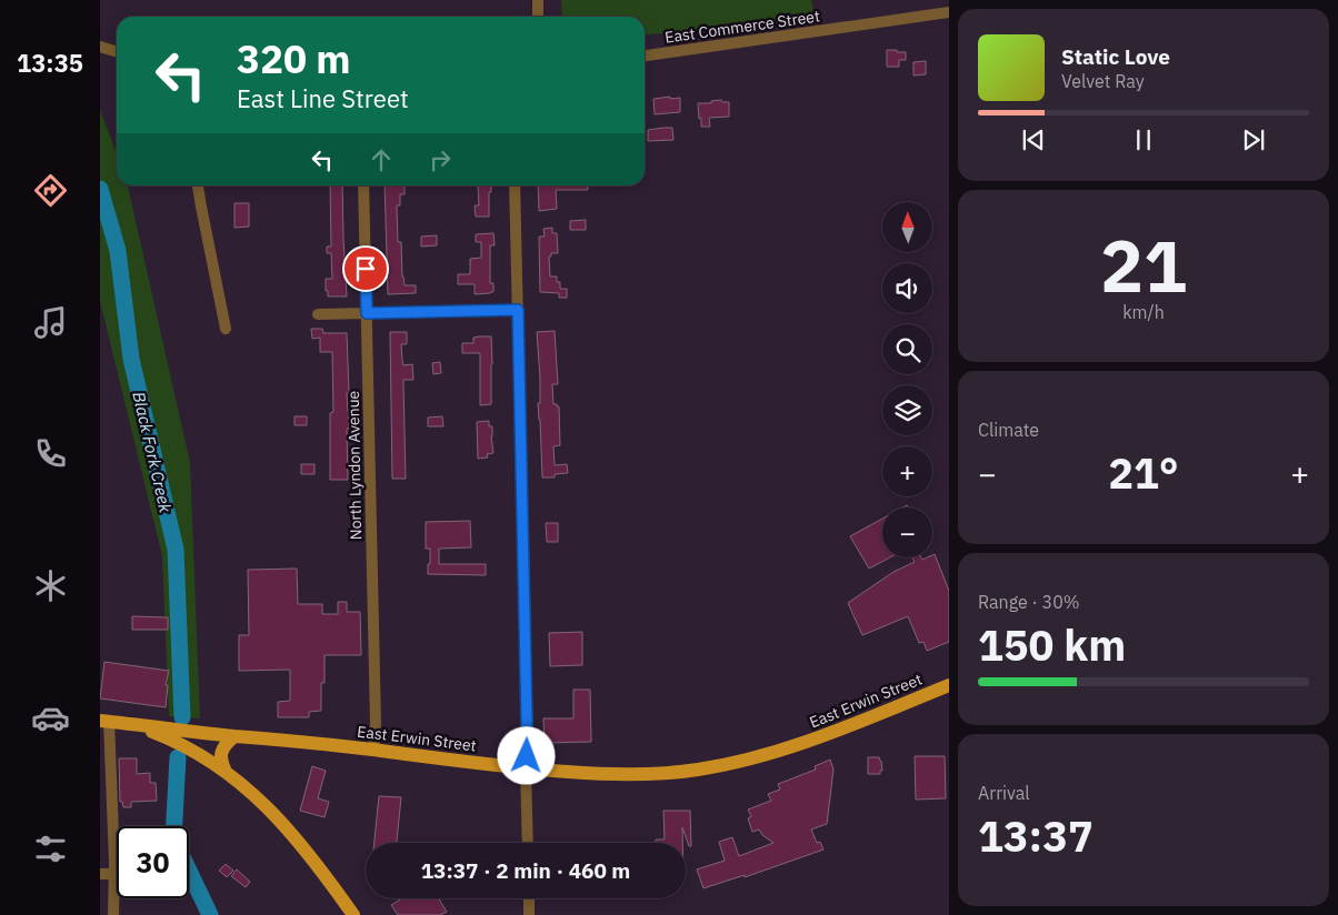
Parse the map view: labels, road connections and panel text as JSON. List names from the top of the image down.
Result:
{
  "streets": {
    "main road": ["East Erwin Street"],
    "street": ["East Commerce Street", "North Lyndon Avenue"]
  },
  "crossings": [
    ["North Lyndon Avenue", "East Erwin Street"]
  ],
  "water": ["Black Fork Creek"],
  "north": "top",
  "page": {
    "tabs": "13:35",
    "turn": ["320 m", "East Line Street"],
    "song": ["Static Love", "Velvet Ray"],
    "tile": [
      ["21", "km/h"],
      "Climate",
      ["Range · 30%", "150 km"],
      ["Arrival", "13:37"]
    ],
    "map_buttons": ["+", "−"],
    "heat": ["−", "21°", "+"],
    "limit": "30",
    "trip": "13:37 · 2 min · 460 m"
  }
}
